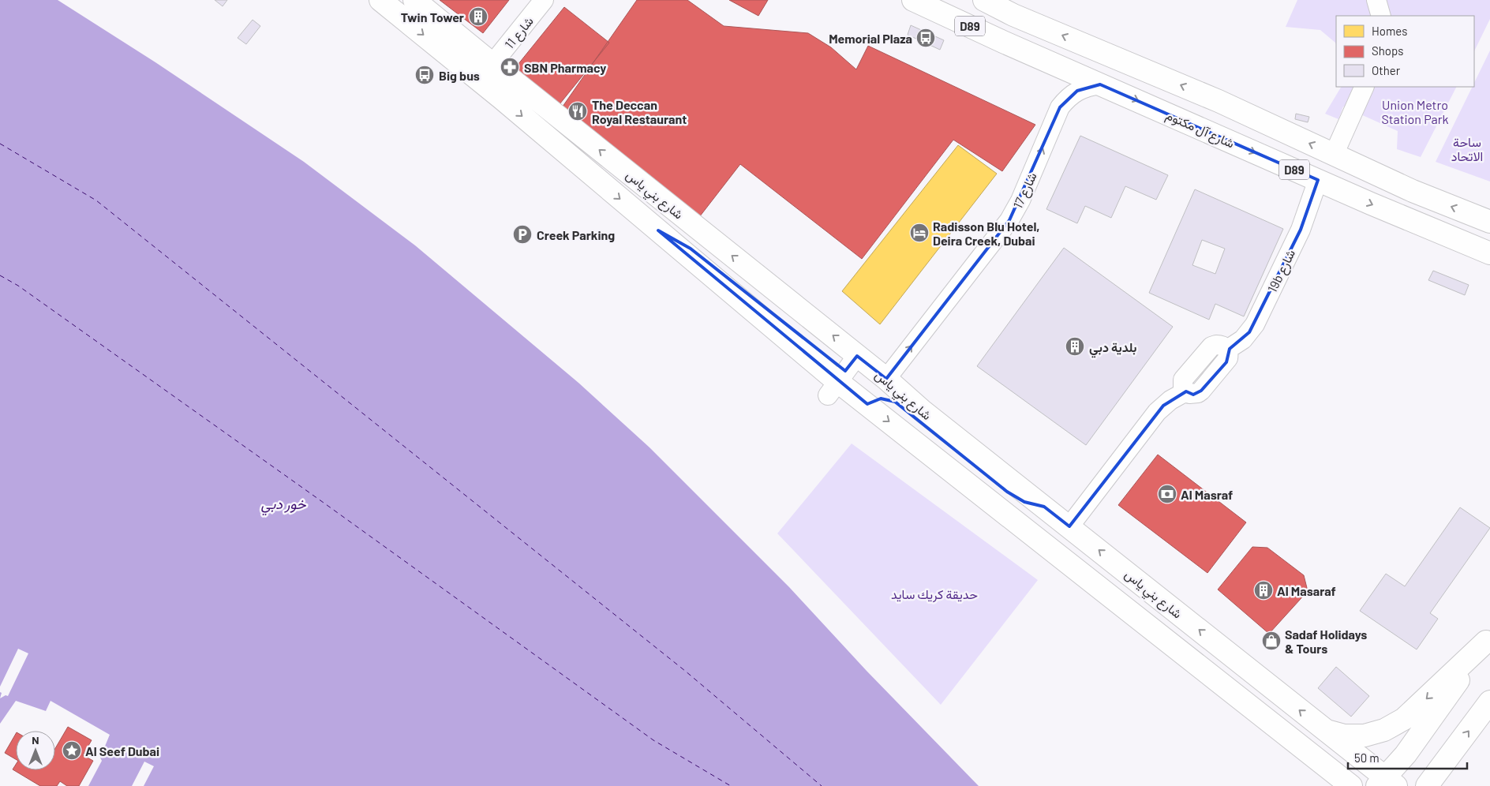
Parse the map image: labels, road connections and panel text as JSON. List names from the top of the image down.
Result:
{
  "streets": {
    "main road": ["D89", "شارع آل مكتوم", "شارع بني ياس"],
    "street": ["شارع 11", "شارع 17", "19b شارع"]
  },
  "crossings": [
    ["شارع 11", "شارع بني ياس"],
    ["شارع آل مكتوم", "شارع 17"],
    ["شارع آل مكتوم", "19b شارع"],
    ["شارع 17", "شارع بني ياس"],
    ["شارع بني ياس", "19b شارع"]
  ],
  "one_way": ["شارع 17"],
  "water": ["خور دبي"],
  "parks": ["Union Metro Station Park", "ساحة الاتحاد", "حديقة كريك سايد"],
  "places": {
    "building": ["Twin Tower", "بلدية دبي", "Al Masaraf"],
    "bus stop": ["Memorial Plaza", "Big bus"],
    "pharmacy": ["SBN Pharmacy"],
    "restaurant": ["The Deccan Royal Restaurant"],
    "hotel": ["Radisson Blu Hotel, Deira Creek, Dubai"],
    "parking": ["Creek Parking"],
    "bank": ["Al Masraf"],
    "shop": ["Sadaf Holidays & Tours"],
    "place": ["Al Seef Dubai"]
  },
  "legend": ["Homes", "Shops", "Other"],
  "scale_bar": "50 m",
  "north": "top"
}
